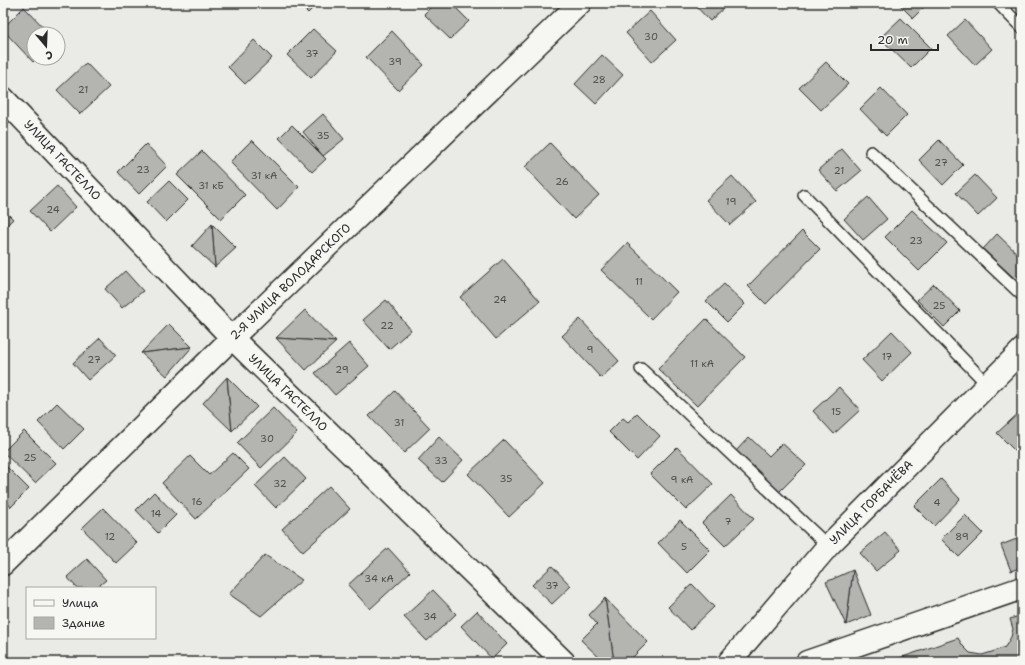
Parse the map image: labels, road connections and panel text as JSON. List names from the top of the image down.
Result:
{
  "streets": {
    "street": ["УЛИЦА ГАСТЕЛЛО", "2-Я УЛИЦА ВОЛОДАРСКОГО", "УЛИЦА ГОРБАЧЁВА"]
  },
  "crossings": [
    ["УЛИЦА ГАСТЕЛЛО", "2-Я УЛИЦА ВОЛОДАРСКОГО"]
  ],
  "house_numbers": [
    "30",
    "37",
    "39",
    "28",
    "21",
    "35",
    "27",
    "23",
    "21",
    "31 кА",
    "26",
    "31 кБ",
    "19",
    "24",
    "23",
    "11",
    "24",
    "25",
    "22",
    "9",
    "17",
    "27",
    "11 кА",
    "29",
    "15",
    "31",
    "30",
    "25",
    "33",
    "35",
    "9 кА",
    "32",
    "16",
    "4",
    "14",
    "7",
    "12",
    "89",
    "5",
    "34 кА",
    "37",
    "34"
  ],
  "legend": ["Улица", "Здание"],
  "scale_bar": "20 m",
  "north": "bottom"
}
